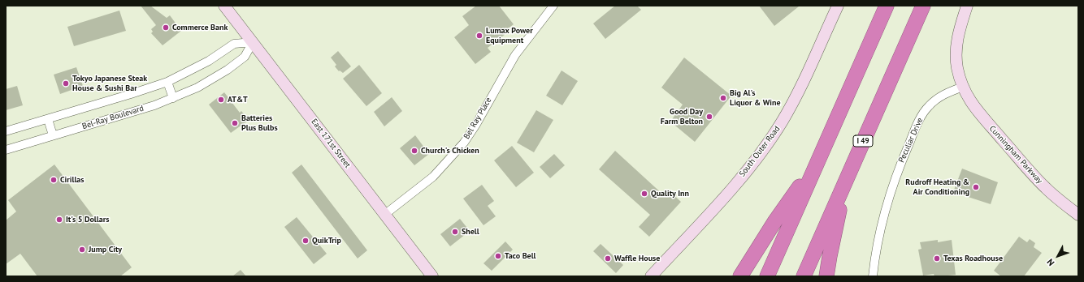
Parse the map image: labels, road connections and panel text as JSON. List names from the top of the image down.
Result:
{
  "streets": {
    "highway": ["I 49"],
    "street": [
      "Bel-Ray Boulevard",
      "Bel Ray Place",
      "Peculiar Drive",
      "East 171st Street",
      "South Outer Road",
      "Cunningham Parkway"
    ]
  },
  "crossings": [
    ["Bel-Ray Boulevard", "East 171st Street"],
    ["Bel Ray Place", "East 171st Street"],
    ["Peculiar Drive", "Cunningham Parkway"]
  ],
  "places": [
    "Commerce Bank",
    "Lumax Power Equipment",
    "Tokyo Japanese Steak House & Sushi Bar",
    "Big Al's Liquor & Wine",
    "AT&T",
    "Good Day Farm Belton",
    "Batteries Plus Bulbs",
    "Church's Chicken",
    "Cirillas",
    "Rudroff Heating & Air Conditioning",
    "Quality Inn",
    "It's 5 Dollars",
    "Shell",
    "QuikTrip",
    "Jump City",
    "Taco Bell",
    "Waffle House",
    "Texas Roadhouse"
  ],
  "north": "bottom left"
}
